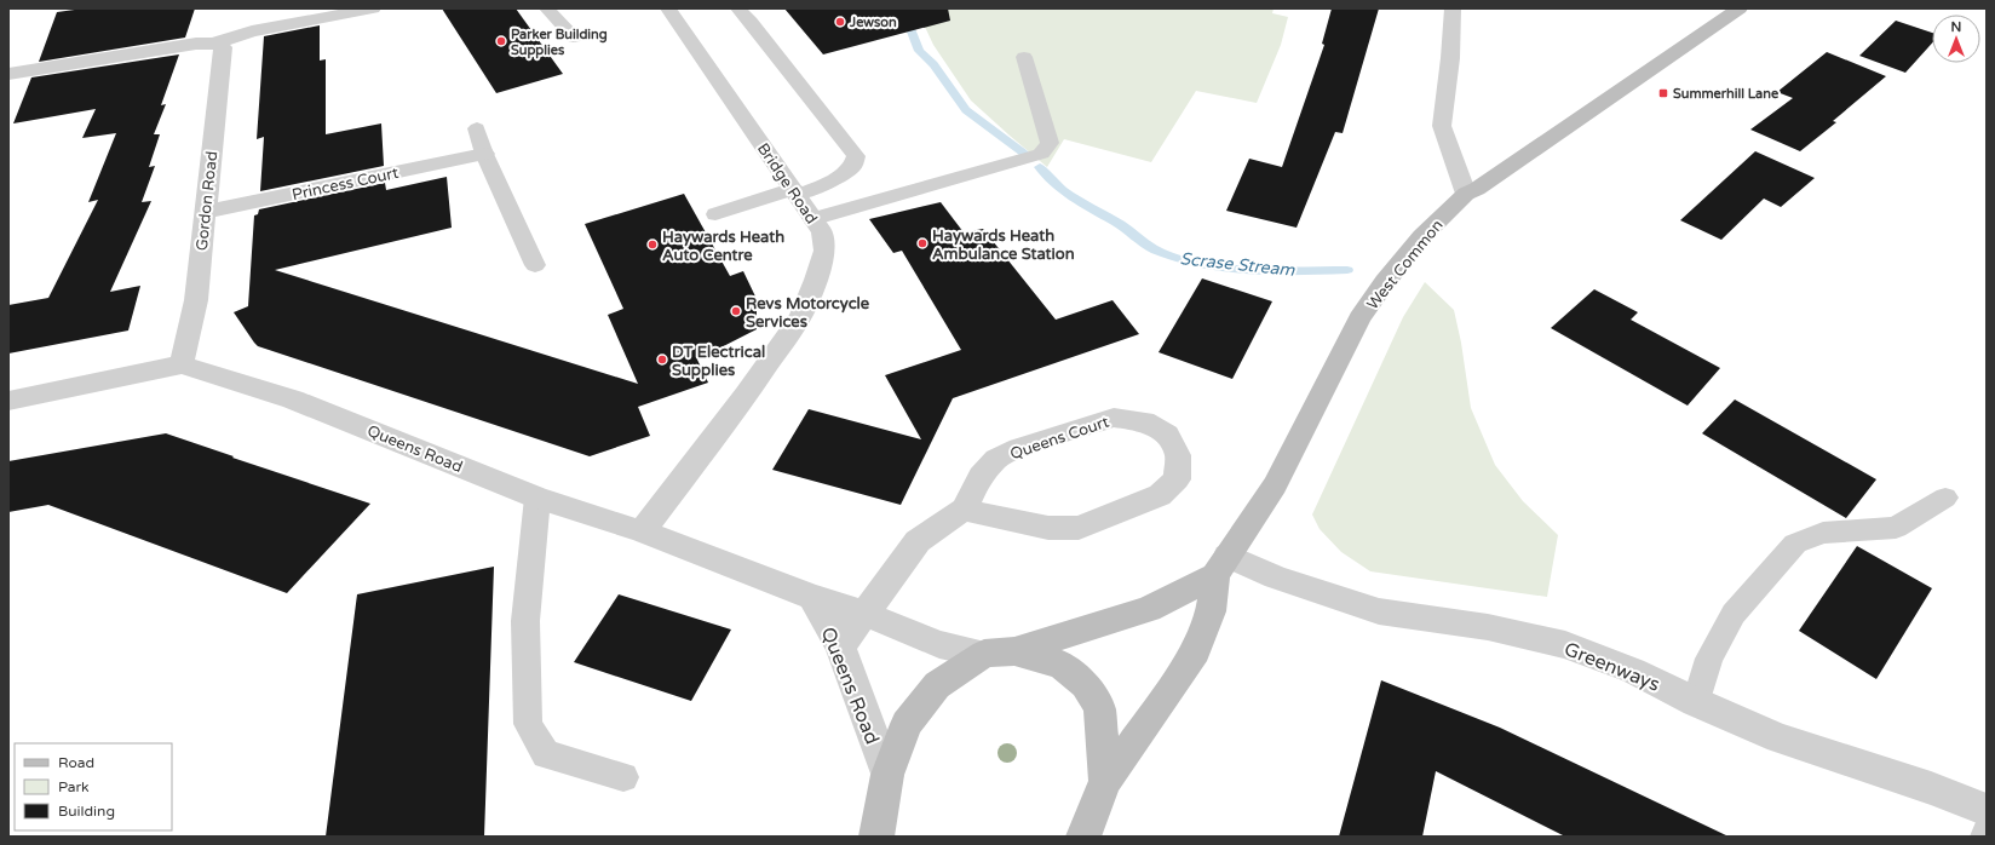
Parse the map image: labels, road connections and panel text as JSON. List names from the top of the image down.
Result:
{
  "streets": {
    "main road": ["West Common"],
    "street": [
      "Princess Court",
      "Bridge Road",
      "Gordon Road",
      "Queens Court",
      "Queens Road",
      "Greenways"
    ]
  },
  "crossings": [
    ["Princess Court", "Gordon Road"],
    ["Bridge Road", "Queens Road"],
    ["Gordon Road", "Queens Road"],
    ["West Common", "Greenways"],
    ["Queens Court", "Queens Road"]
  ],
  "water": ["Scrase Stream"],
  "places": {
    "other": [
      "Jewson",
      "Parker Building Supplies",
      "Haywards Heath Ambulance Station",
      "Haywards Heath Auto Centre",
      "Revs Motorcycle Services",
      "DT Electrical Supplies"
    ],
    "transit": ["Summerhill Lane"]
  },
  "legend": ["Road", "Park", "Building"],
  "north": "top"
}
